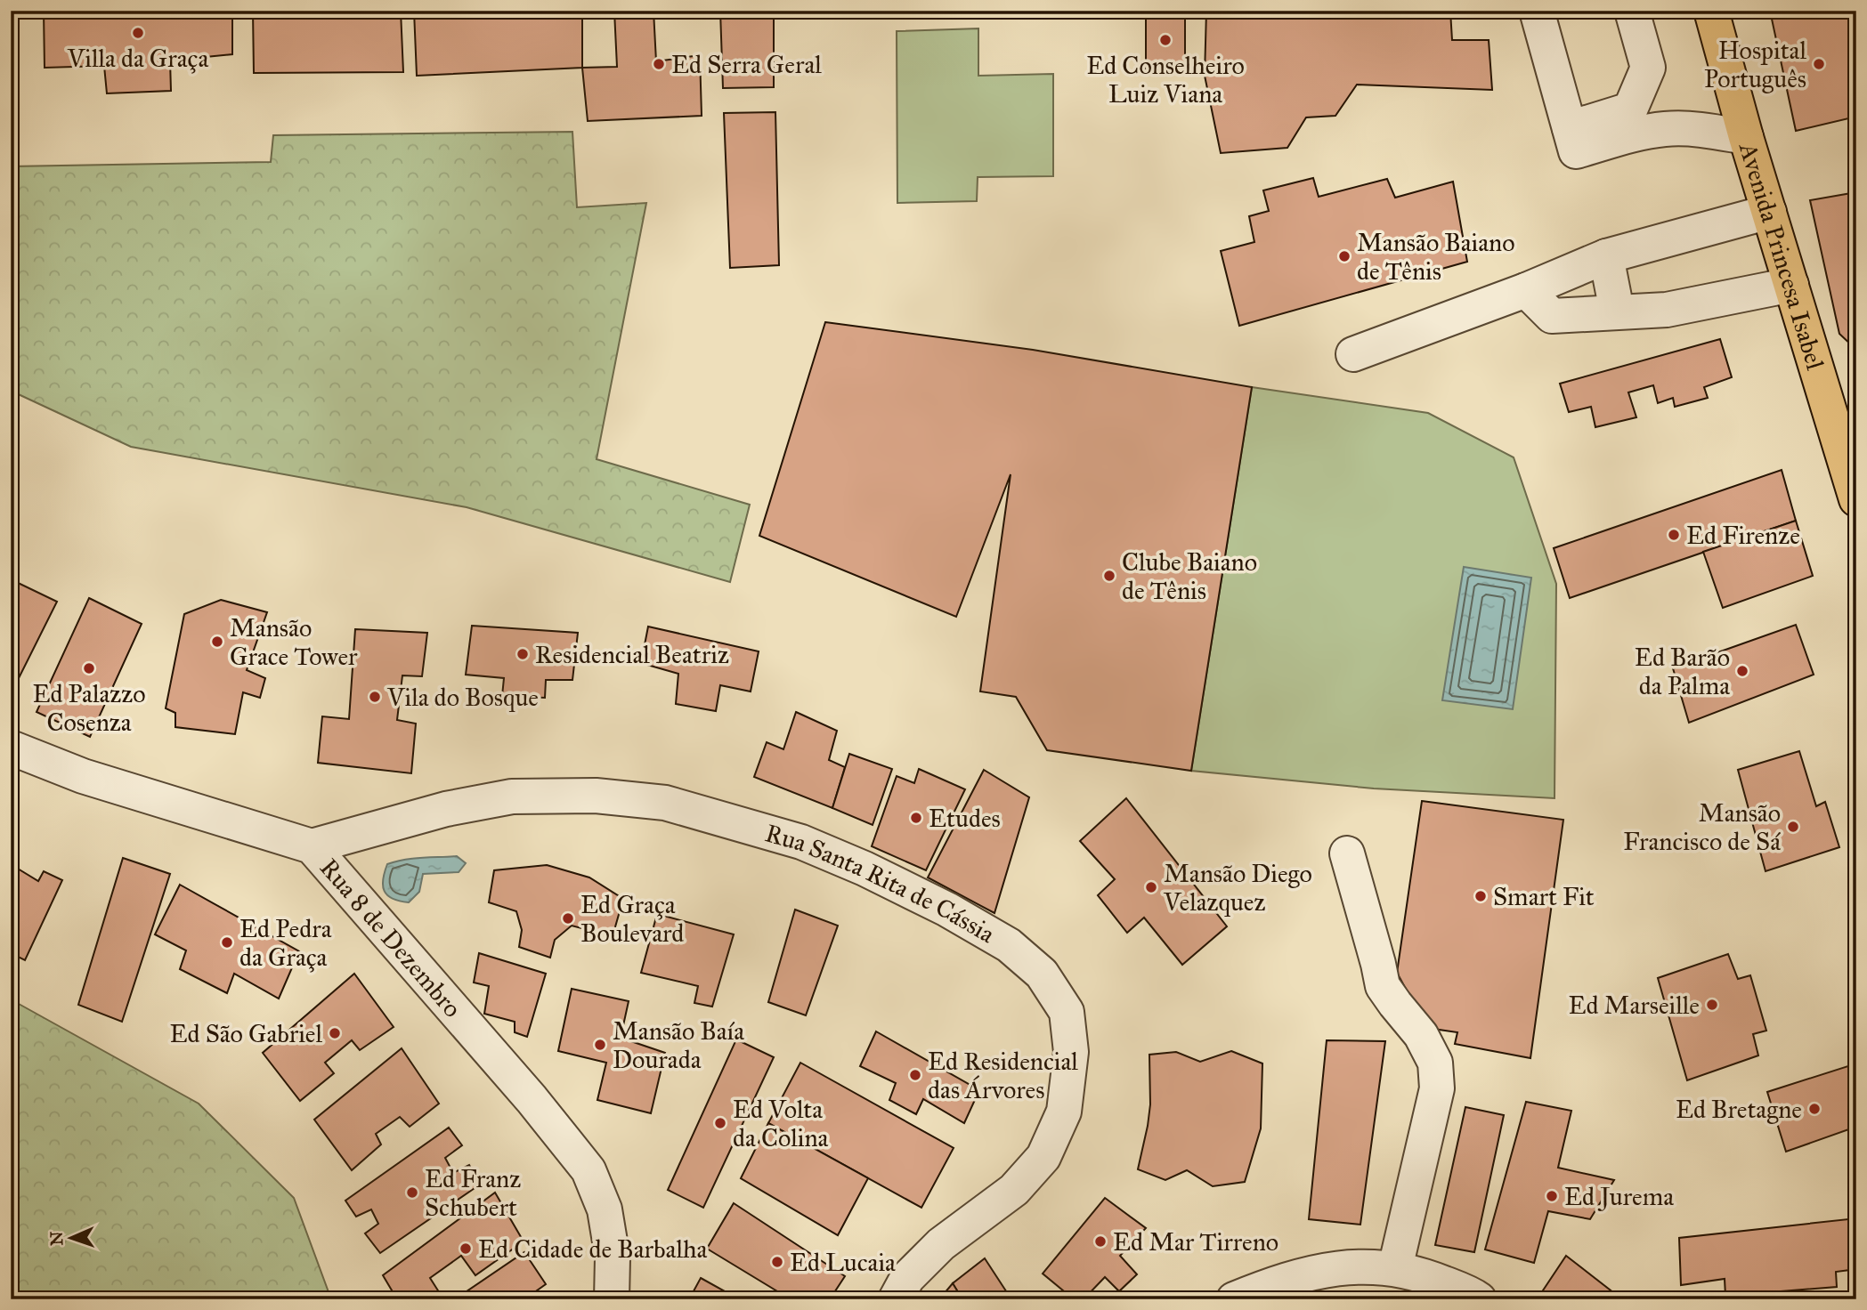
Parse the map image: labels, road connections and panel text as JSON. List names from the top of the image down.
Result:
{
  "streets": {
    "main road": ["Avenida Princesa Isabel"],
    "street": ["Rua Santa Rita de Cássia", "Rua 8 de Dezembro"]
  },
  "crossings": [
    ["Rua Santa Rita de Cássia", "Rua 8 de Dezembro"]
  ],
  "places": [
    "Villa da Graça",
    "Ed Conselheiro Luiz Viana",
    "Ed Serra Geral",
    "Hospital Português",
    "Mansão Baiano de Tênis",
    "Ed Firenze",
    "Clube Baiano de Tênis",
    "Mansão Grace Tower",
    "Residencial Beatriz",
    "Ed Palazzo Cosenza",
    "Ed Barão da Palma",
    "Vila do Bosque",
    "Etudes",
    "Mansão Francisco de Sá",
    "Mansão Diego Velazquez",
    "Smart Fit",
    "Ed Graça Boulevard",
    "Ed Pedra da Graça",
    "Ed Marseille",
    "Ed São Gabriel",
    "Mansão Baía Dourada",
    "Ed Residencial das Árvores",
    "Ed Bretagne",
    "Ed Volta da Colina",
    "Ed Franz Schubert",
    "Ed Jurema",
    "Ed Mar Tirreno",
    "Ed Cidade de Barbalha",
    "Ed Lucaia"
  ],
  "north": "left"
}
